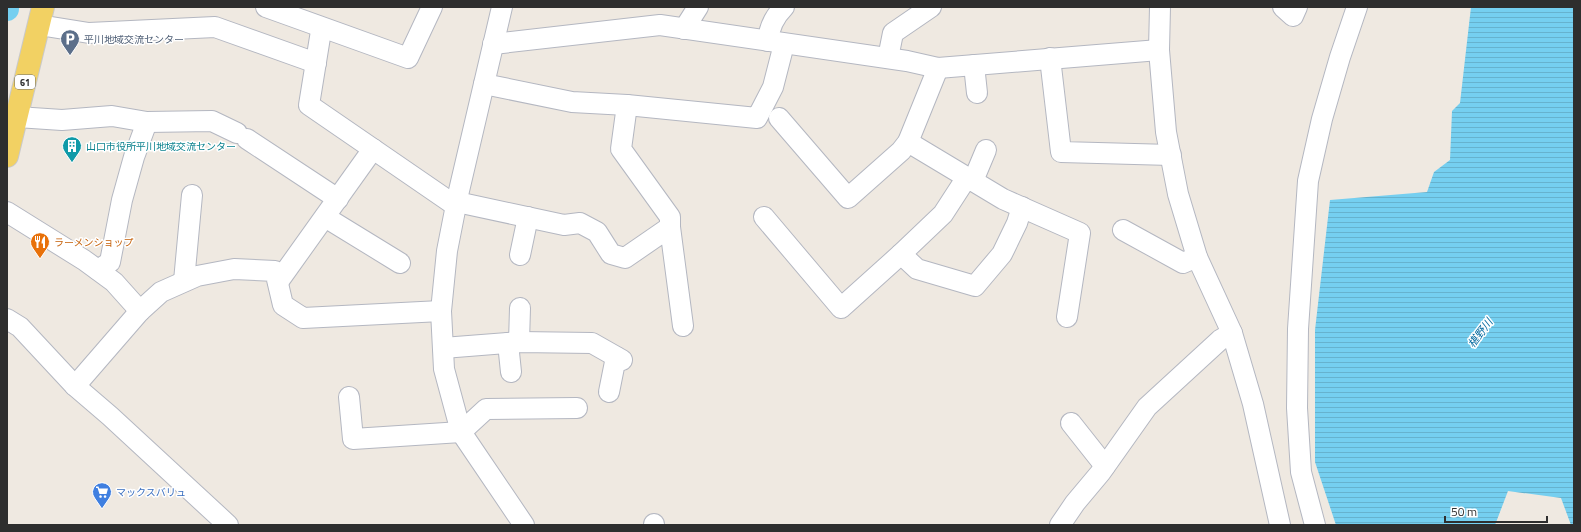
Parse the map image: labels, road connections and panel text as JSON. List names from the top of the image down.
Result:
{
  "streets": {
    "main road": ["61"]
  },
  "water": ["椹野川"],
  "places": {
    "parking": ["平川地域交流センター"],
    "building": ["山口市役所平川地域交流センター"],
    "restaurant": ["ラーメンショップ"],
    "supermarket": ["マックスバリュ"]
  },
  "scale_bar": "50 m"
}
